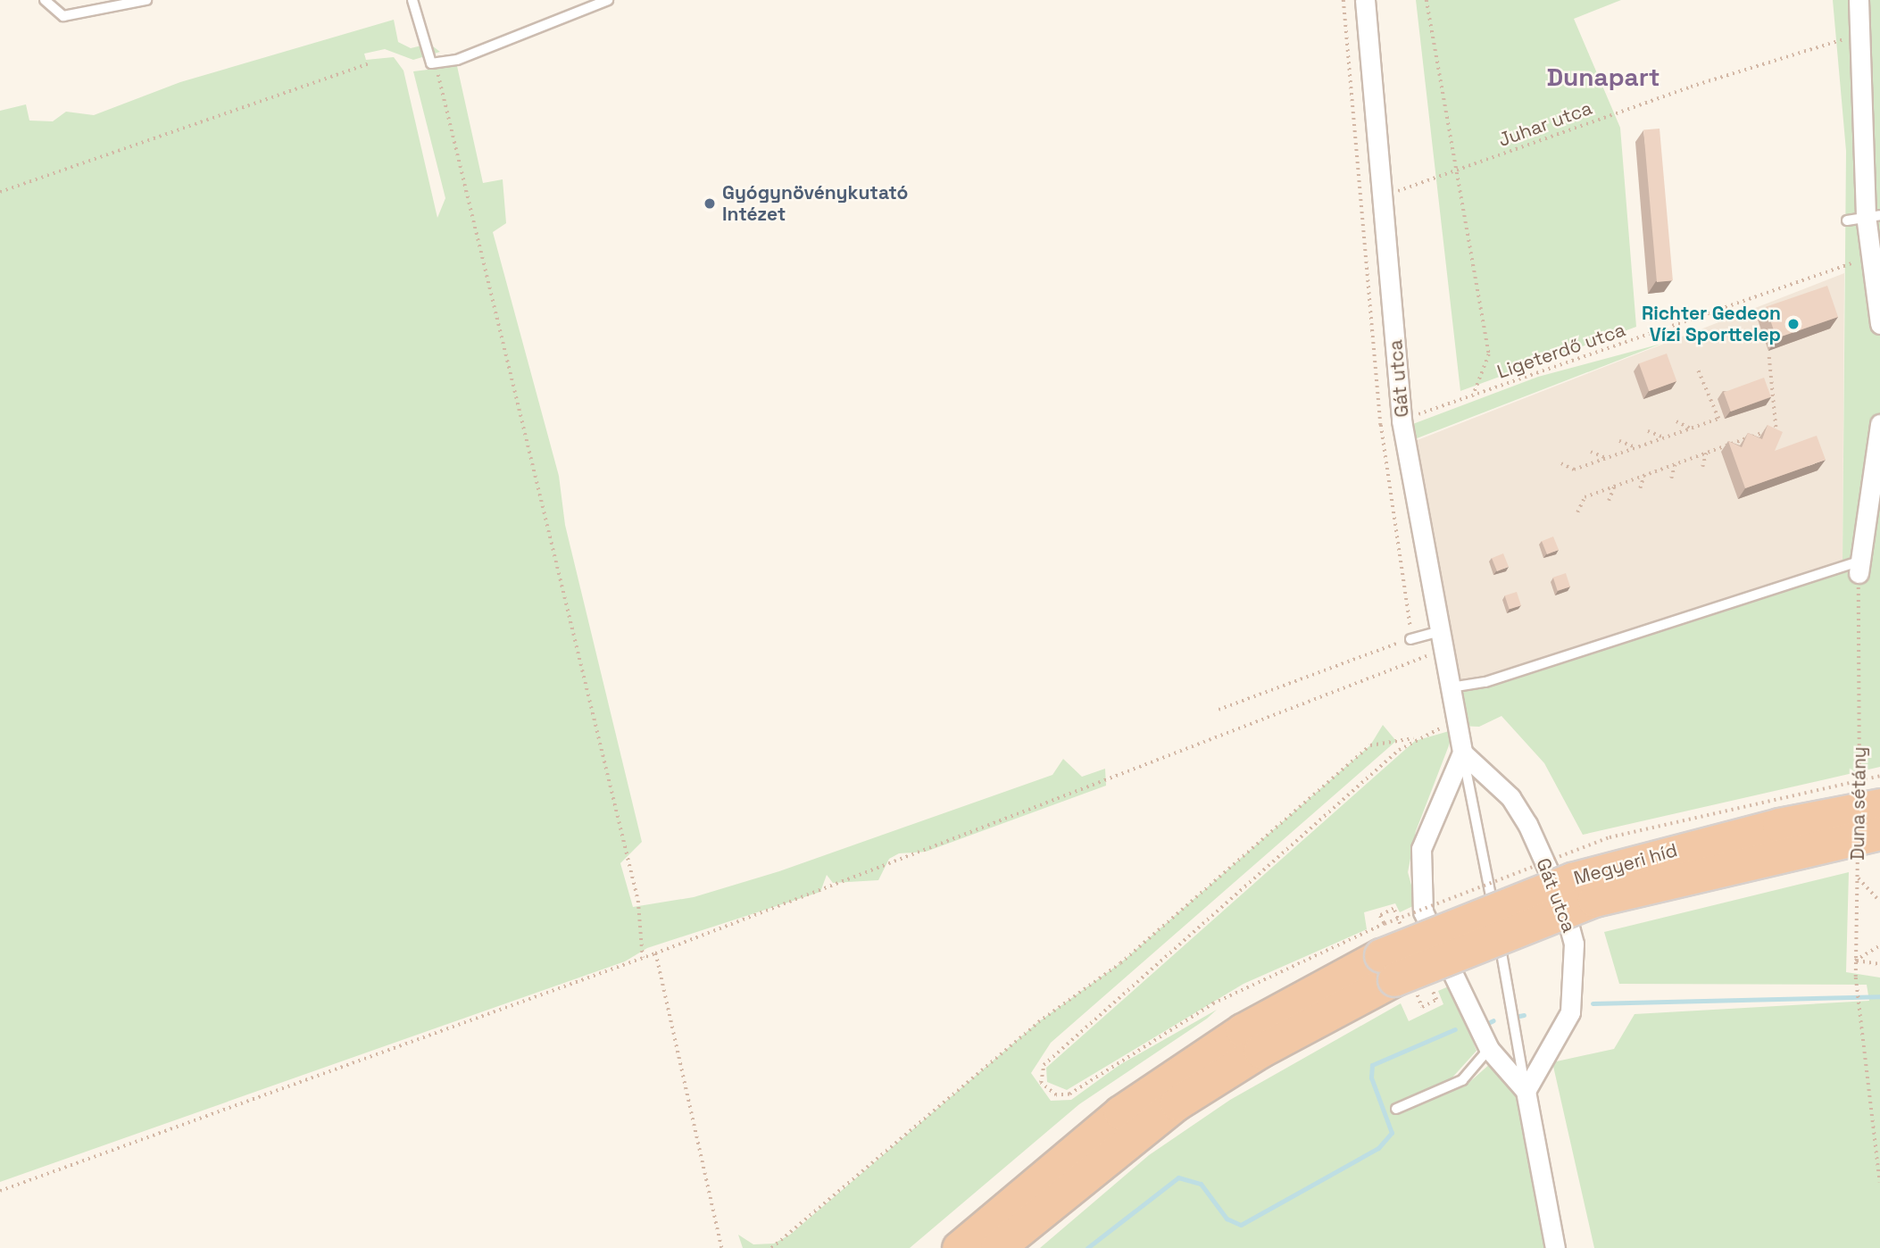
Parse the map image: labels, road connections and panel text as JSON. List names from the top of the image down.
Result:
{
  "streets": {
    "highway": ["Megyeri híd"],
    "street": ["Gát utca"],
    "path": ["Juhar utca", "Ligeterdő utca", "Duna sétány"]
  },
  "crossings": [
    ["Juhar utca", "Gát utca"],
    ["Ligeterdő utca", "Gát utca"],
    ["Duna sétány", "Megyeri híd"]
  ],
  "districts": ["Dunapart"],
  "places": ["Gyógynövénykutató Intézet", "Richter Gedeon Vízi Sporttelep"]
}
